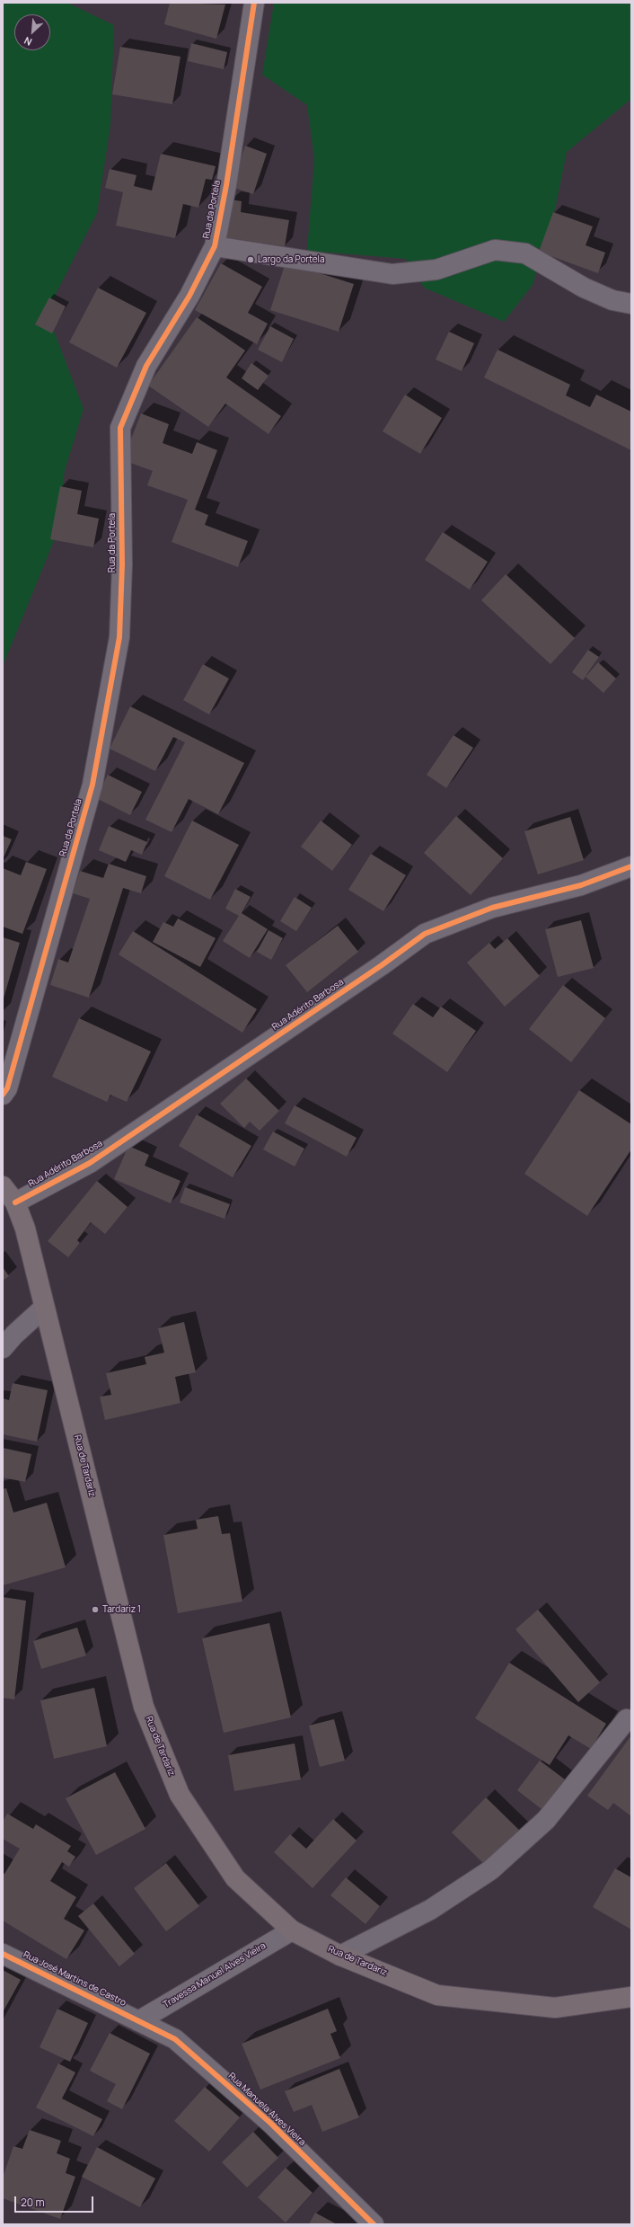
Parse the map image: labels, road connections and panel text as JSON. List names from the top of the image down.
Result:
{
  "streets": {
    "main road": ["Rua de Tardariz"],
    "street": [
      "Rua da Portela",
      "Rua Adérito Barbosa",
      "Travessa Manuel Alves Vieira",
      "Rua José Martins de Castro",
      "Rua Manuela Alves Vieira"
    ]
  },
  "crossings": [
    ["Rua Adérito Barbosa", "Rua de Tardariz"],
    ["Rua de Tardariz", "Travessa Manuel Alves Vieira"],
    ["Travessa Manuel Alves Vieira", "Rua José Martins de Castro"],
    ["Travessa Manuel Alves Vieira", "Rua Manuela Alves Vieira"],
    ["Rua José Martins de Castro", "Rua Manuela Alves Vieira"]
  ],
  "places": ["Largo da Portela", "Tardariz 1"],
  "scale_bar": "20 m",
  "north": "bottom left"
}
